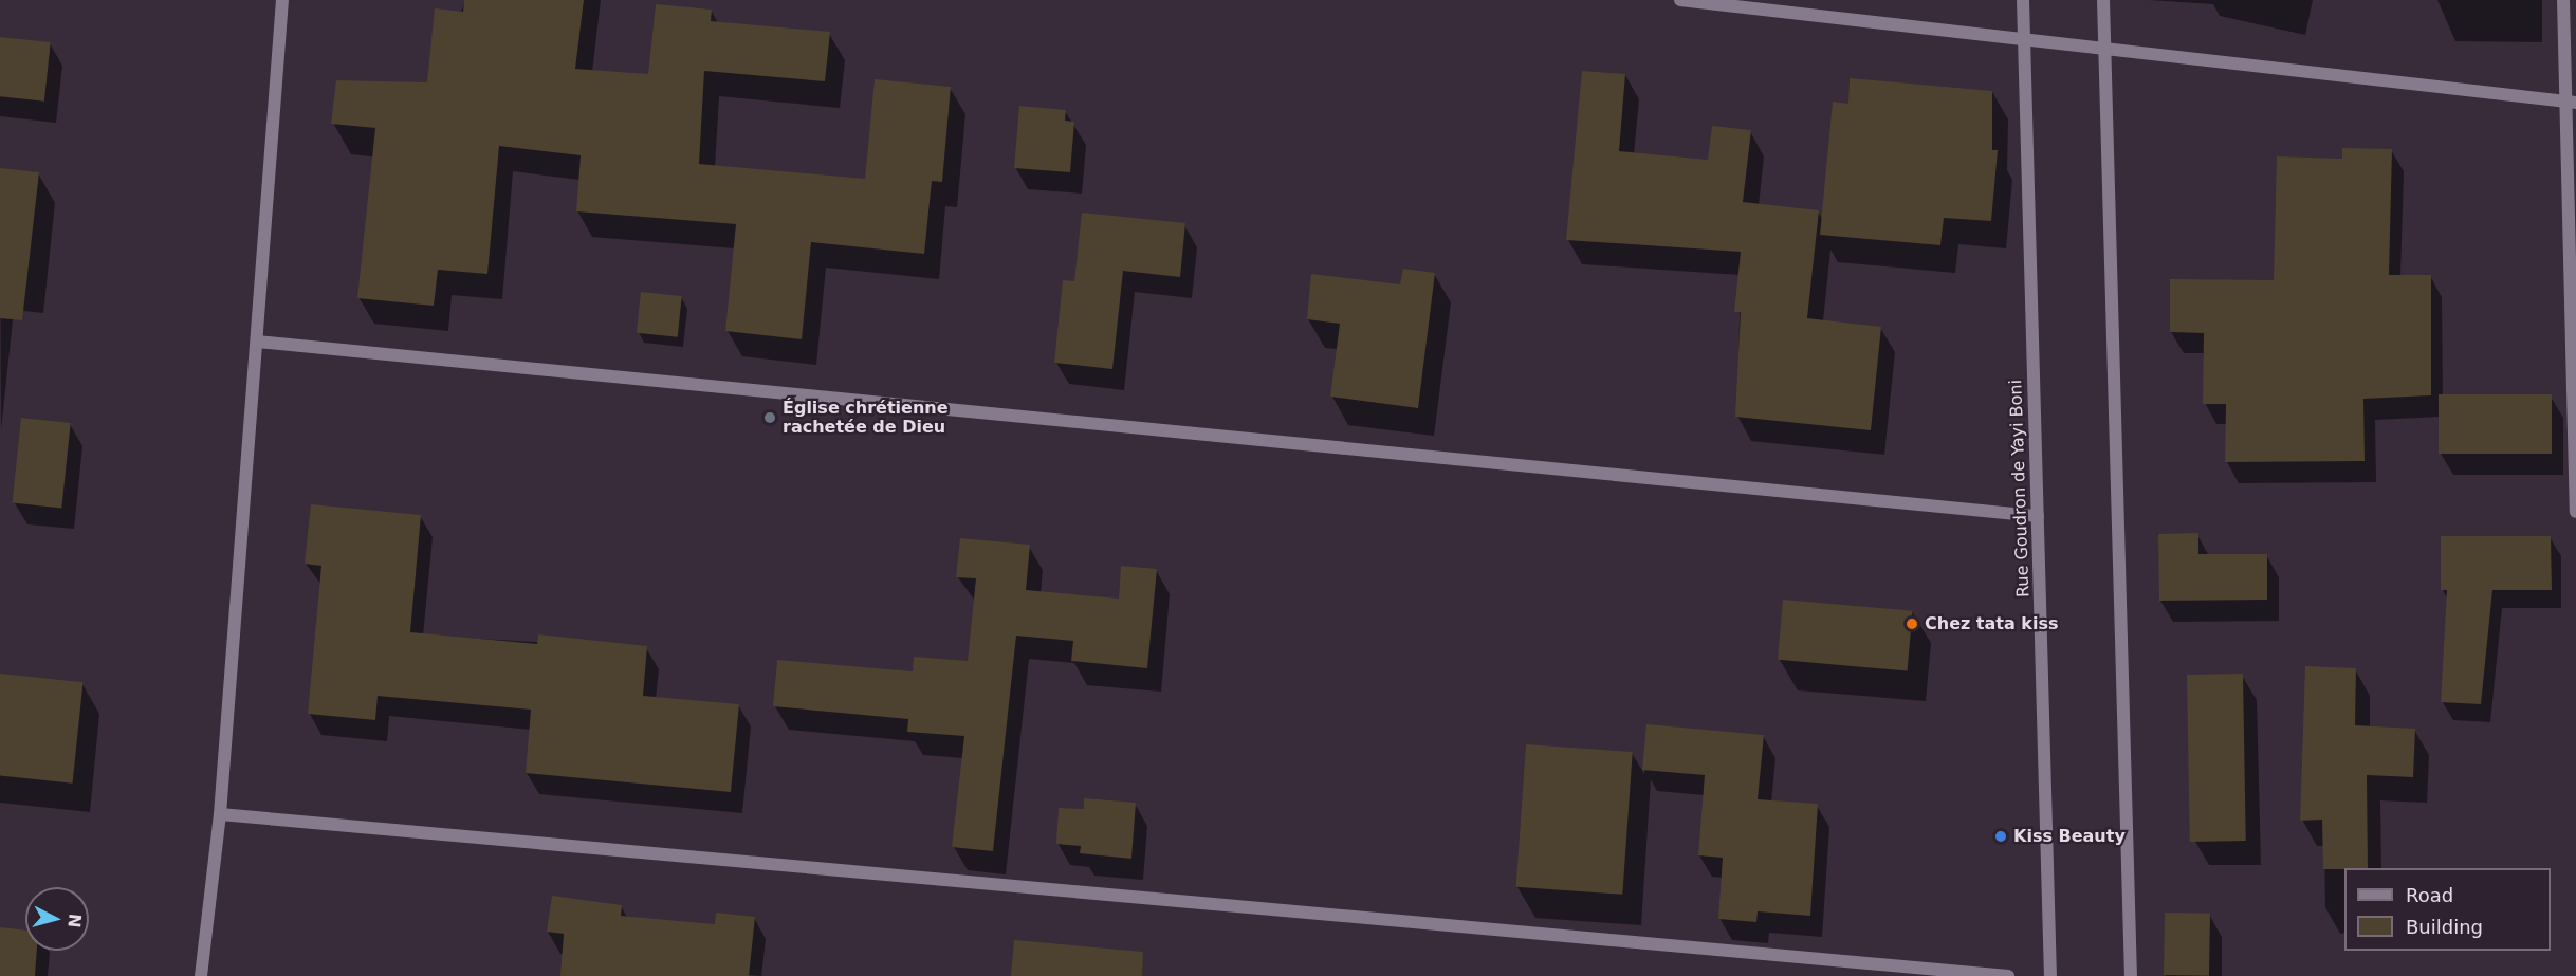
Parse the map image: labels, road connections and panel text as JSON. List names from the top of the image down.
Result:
{
  "streets": {
    "street": ["Rue Goudron de Yayi Boni"]
  },
  "places": ["Église chrétienne rachetée de Dieu", "Chez tata kiss", "Kiss Beauty"],
  "legend": ["Road", "Building"],
  "north": "right"
}
